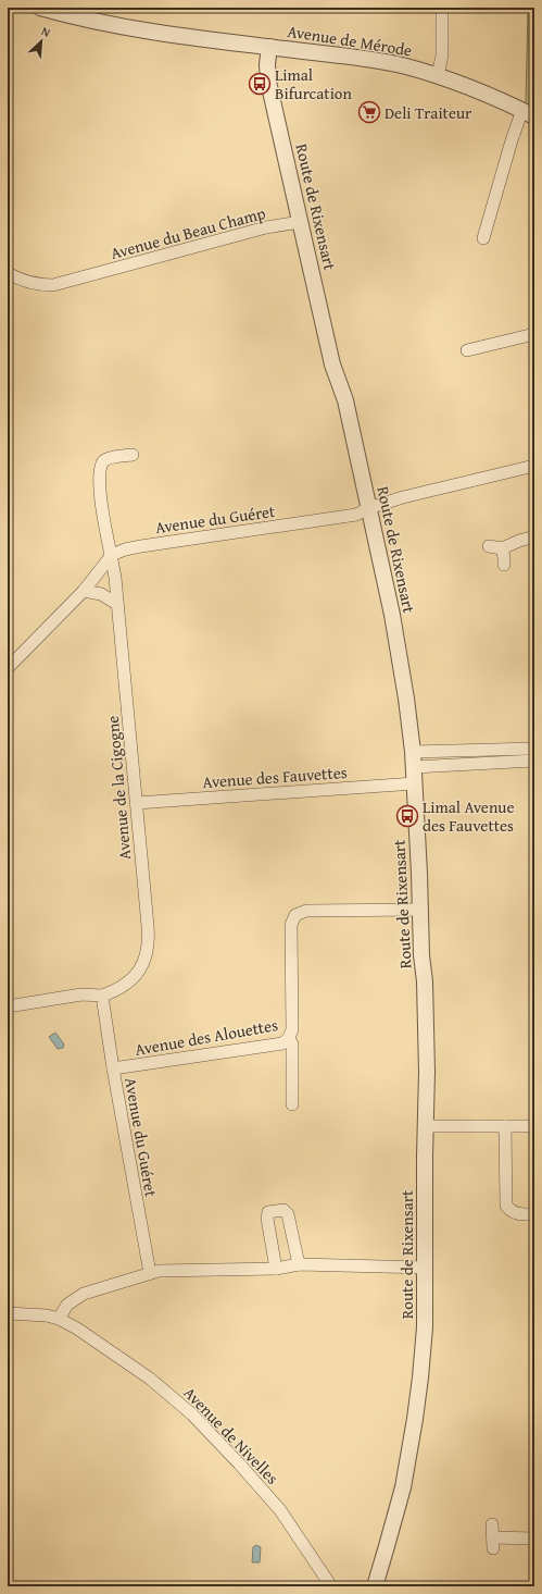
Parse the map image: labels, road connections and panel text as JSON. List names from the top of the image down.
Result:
{
  "streets": {
    "street": [
      "Avenue de Mérode",
      "Route de Rixensart",
      "Avenue du Beau Champ",
      "Avenue du Guéret",
      "Avenue des Fauvettes",
      "Avenue de la Cigogne",
      "Avenue des Alouettes",
      "Avenue de Nivelles"
    ]
  },
  "crossings": [
    ["Avenue de Mérode", "Route de Rixensart"],
    ["Route de Rixensart", "Avenue du Beau Champ"],
    ["Route de Rixensart", "Avenue du Guéret"],
    ["Route de Rixensart", "Avenue des Fauvettes"],
    ["Route de Rixensart", "Avenue des Alouettes"],
    ["Avenue du Guéret", "Avenue de la Cigogne"],
    ["Avenue du Guéret", "Avenue des Alouettes"],
    ["Avenue des Fauvettes", "Avenue de la Cigogne"]
  ],
  "places": {
    "bus stop": ["Limal Bifurcation", "Limal Avenue des Fauvettes"],
    "supermarket": ["Deli Traiteur"]
  },
  "north": "top right"
}
